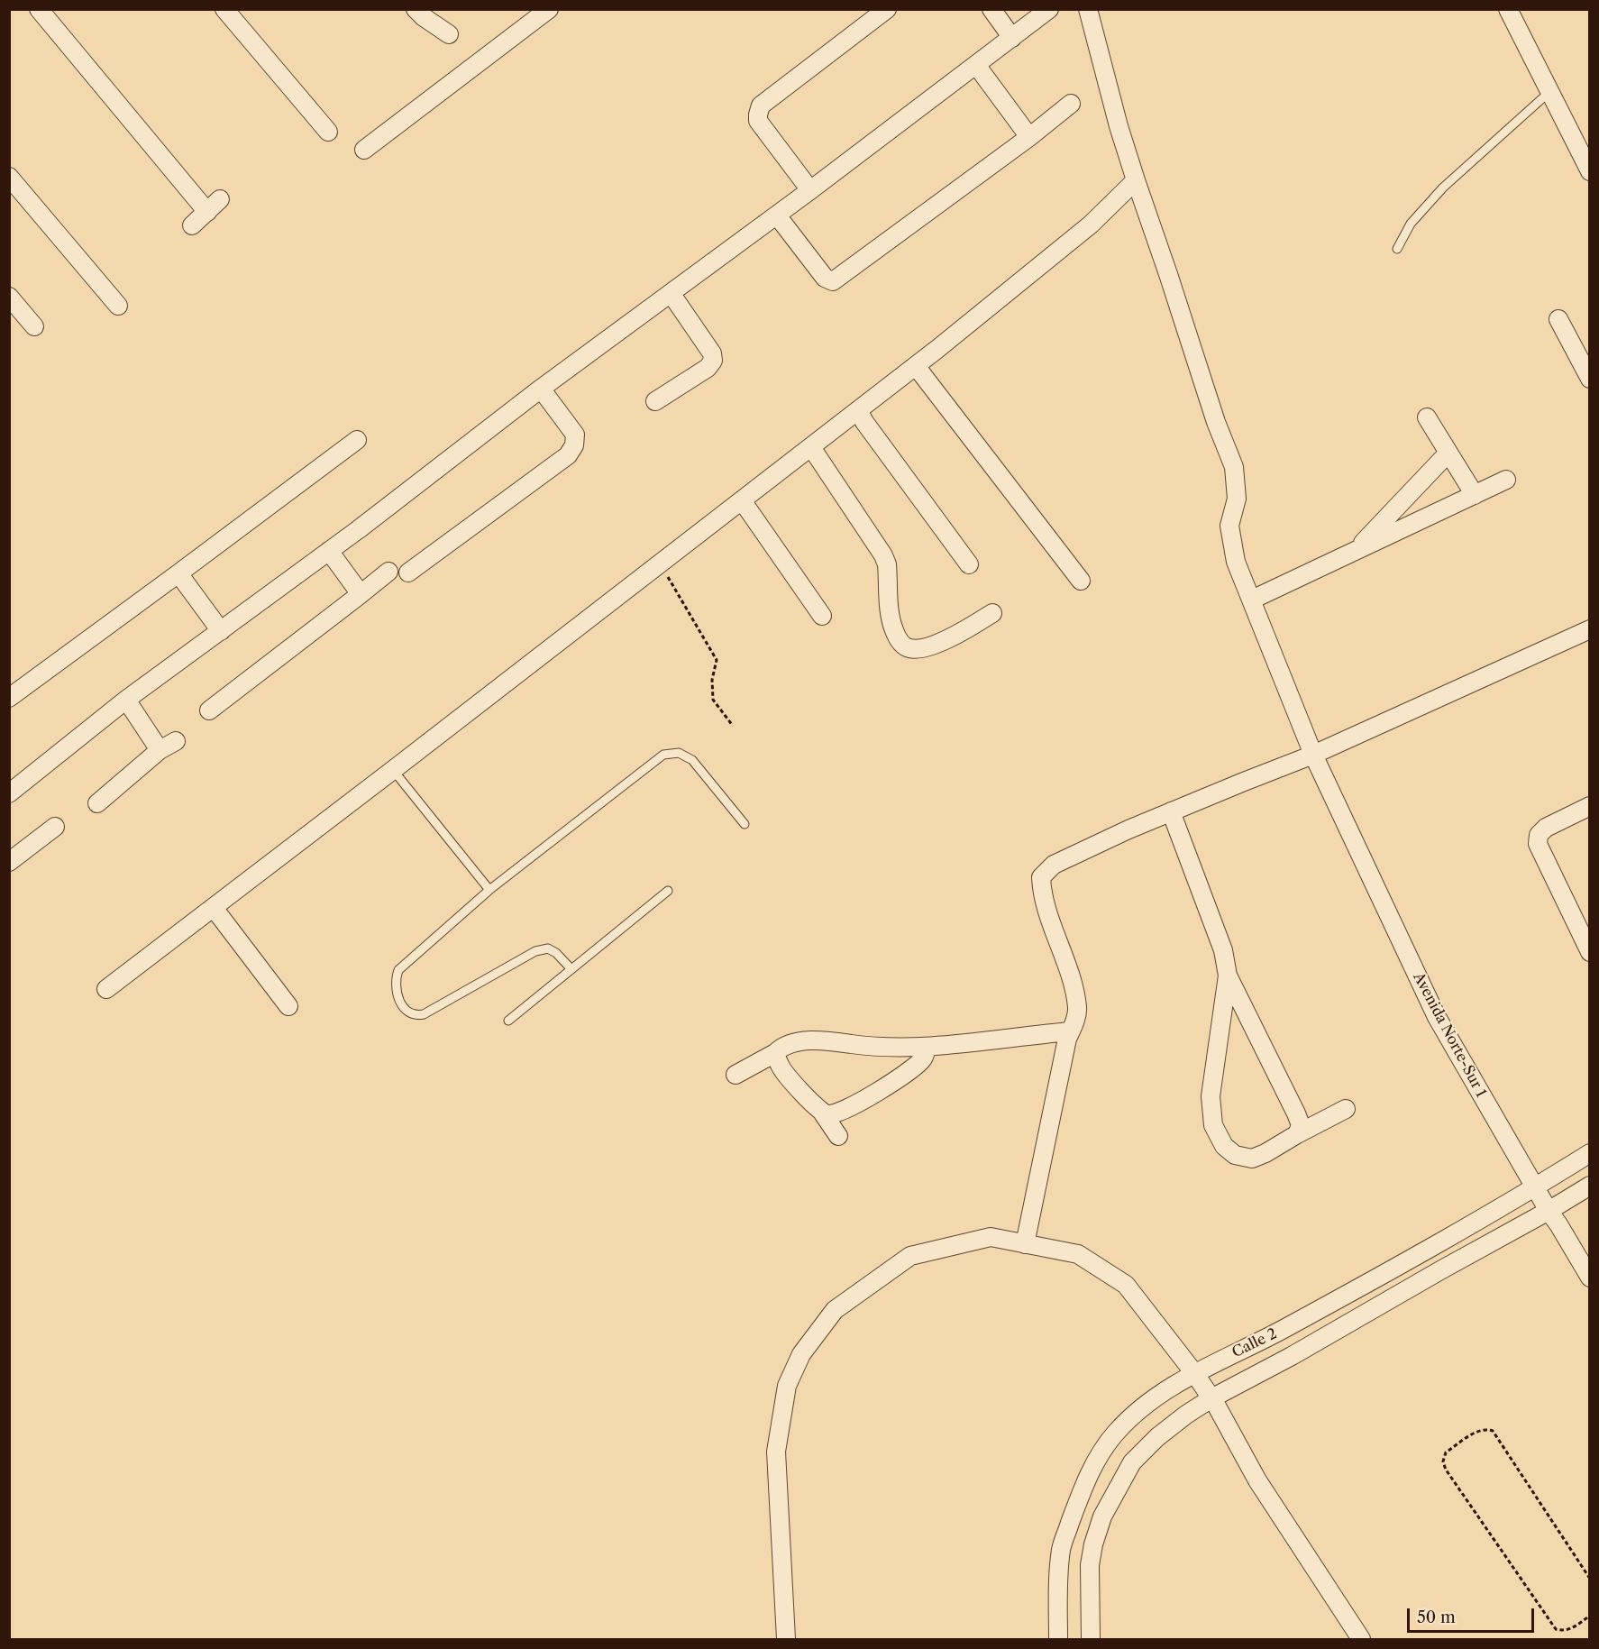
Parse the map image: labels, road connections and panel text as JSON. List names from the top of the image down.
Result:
{
  "streets": {
    "street": ["Avenida Norte-Sur 1", "Calle 2"]
  },
  "crossings": [
    ["Avenida Norte-Sur 1", "Calle 2"]
  ],
  "scale_bar": "50 m"
}
